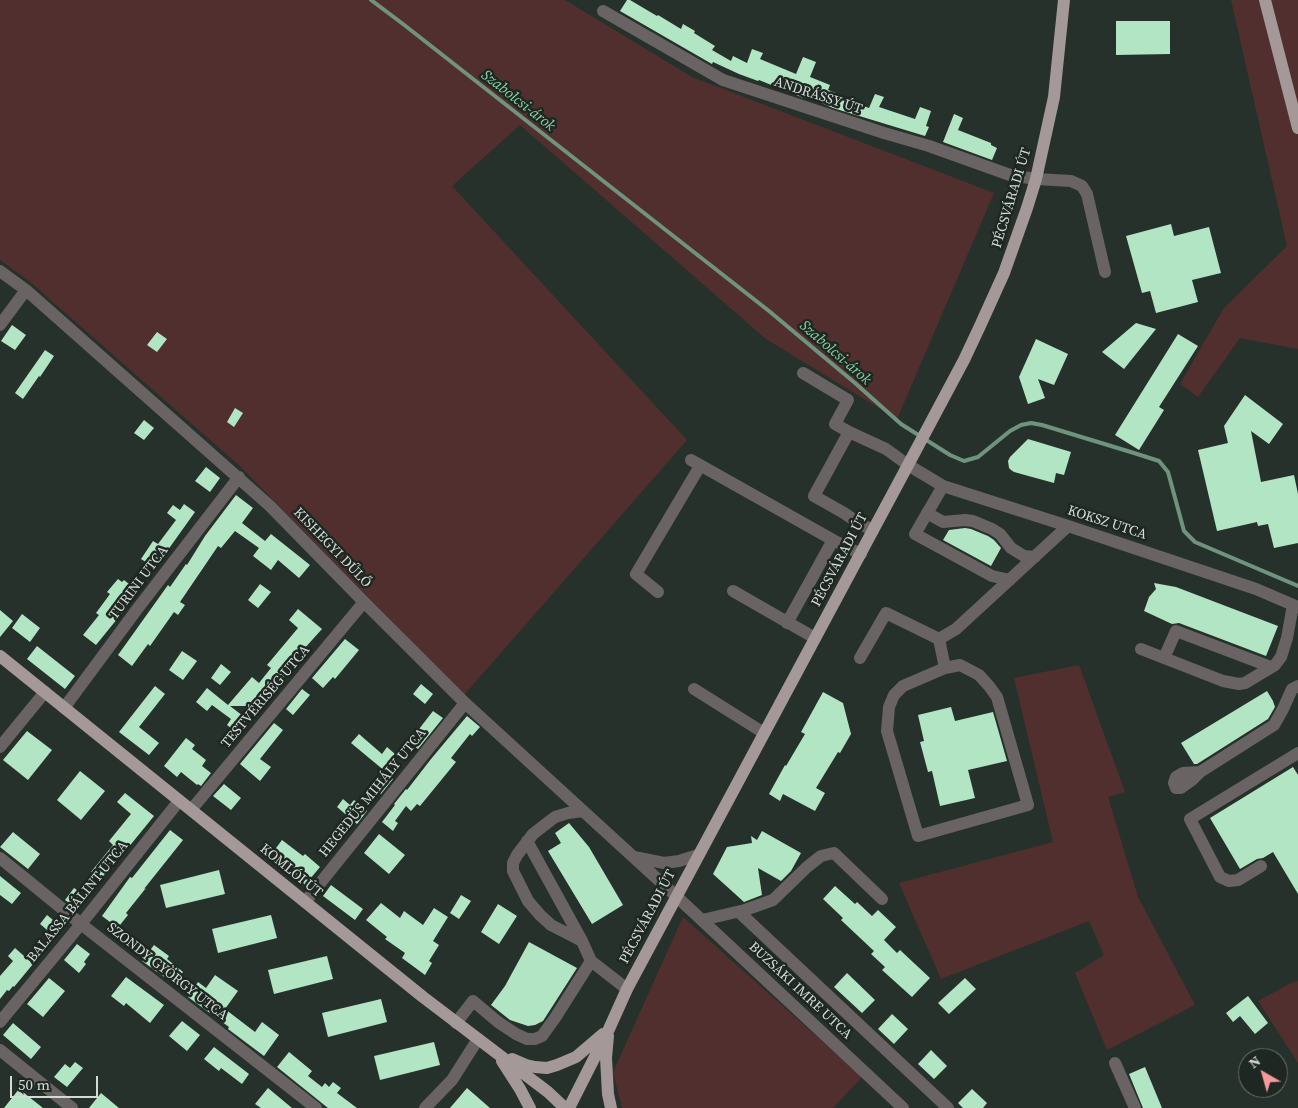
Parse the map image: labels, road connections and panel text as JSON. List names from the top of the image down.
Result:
{
  "streets": {
    "main road": ["PÉCSVÁRADI ÚT", "KOMLÓI ÚT"],
    "street": [
      "ANDRÁSSY ÚT",
      "KOKSZ UTCA",
      "KISHEGYI DŰLŐ",
      "TURINI UTCA",
      "TESTVÉRISÉG UTCA",
      "HEGEDÜS MIHÁLY UTCA",
      "BALASSA BÁLINT UTCA",
      "SZONDY GYÖRGY UTCA",
      "BUZSÁKI IMRE UTCA"
    ]
  },
  "crossings": [
    ["ANDRÁSSY ÚT", "PÉCSVÁRADI ÚT"],
    ["PÉCSVÁRADI ÚT", "KOKSZ UTCA"],
    ["PÉCSVÁRADI ÚT", "KISHEGYI DŰLŐ"],
    ["PÉCSVÁRADI ÚT", "BUZSÁKI IMRE UTCA"],
    ["KISHEGYI DŰLŐ", "TURINI UTCA"],
    ["KISHEGYI DŰLŐ", "TESTVÉRISÉG UTCA"],
    ["KISHEGYI DŰLŐ", "HEGEDÜS MIHÁLY UTCA"],
    ["KISHEGYI DŰLŐ", "BUZSÁKI IMRE UTCA"],
    ["TURINI UTCA", "KOMLÓI ÚT"],
    ["TESTVÉRISÉG UTCA", "KOMLÓI ÚT"],
    ["HEGEDÜS MIHÁLY UTCA", "KOMLÓI ÚT"],
    ["KOMLÓI ÚT", "BALASSA BÁLINT UTCA"],
    ["BALASSA BÁLINT UTCA", "SZONDY GYÖRGY UTCA"]
  ],
  "water": ["Szabolcsi-árok"],
  "scale_bar": "50 m",
  "north": "top left"
}
